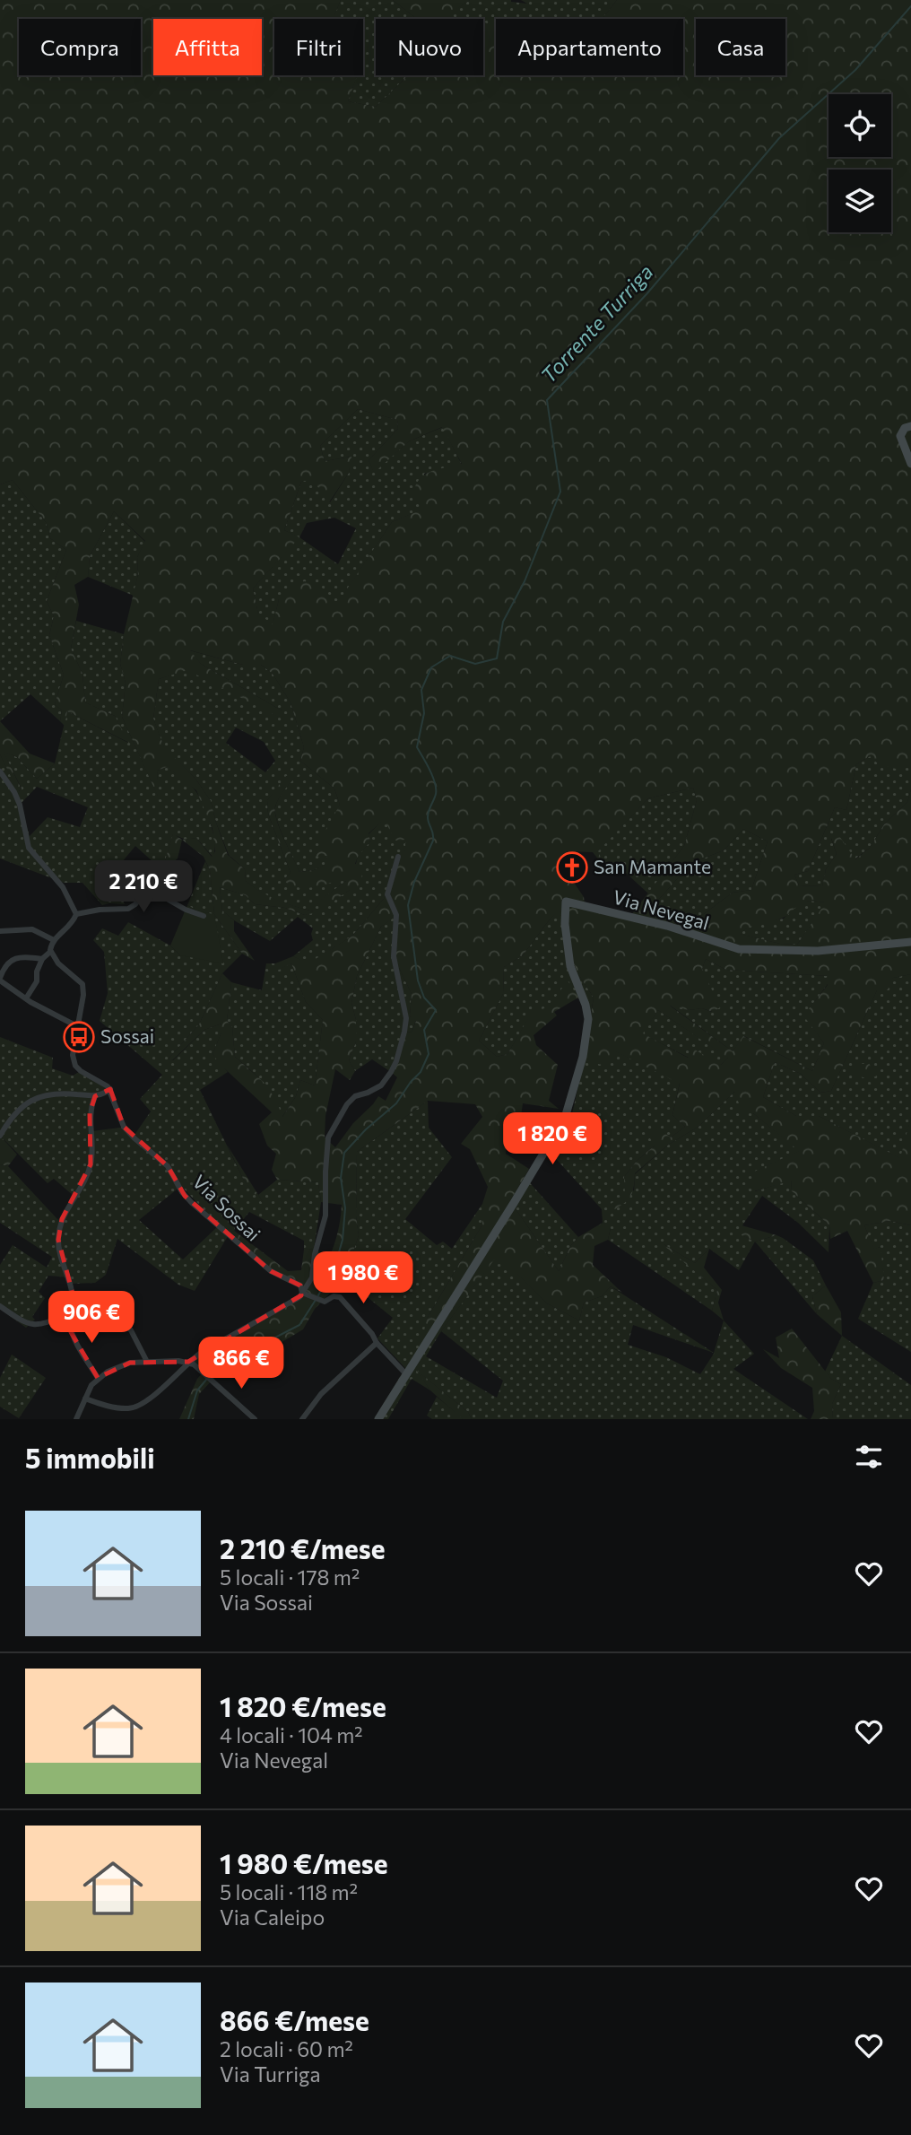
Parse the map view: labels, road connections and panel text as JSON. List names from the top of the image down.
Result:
{
  "streets": {
    "main road": ["Via Nevegal"],
    "street": ["Via Sossai"]
  },
  "water": ["Torrente Turriga"],
  "places": {
    "church": ["San Mamante"],
    "bus stop": ["Sossai"]
  },
  "page": {
    "chip": [
      "Compra",
      "Affitta",
      "Filtri",
      "Nuovo",
      "Appartamento",
      "Casa"
    ],
    "price": [
      "2 210 €",
      "1 820 €",
      "1 980 €",
      "906 €",
      "866 €"
    ],
    "heading": "5 immobili",
    "list": [
      {
        "name": "2 210 €/mese",
        "note": "5 locali · 178 m² · Via Sossai"
      },
      {
        "name": "1 820 €/mese",
        "note": "4 locali · 104 m² · Via Nevegal"
      },
      {
        "name": "1 980 €/mese",
        "note": "5 locali · 118 m² · Via Caleipo"
      },
      {
        "name": "866 €/mese",
        "note": "2 locali · 60 m² · Via Turriga"
      }
    ]
  }
}
